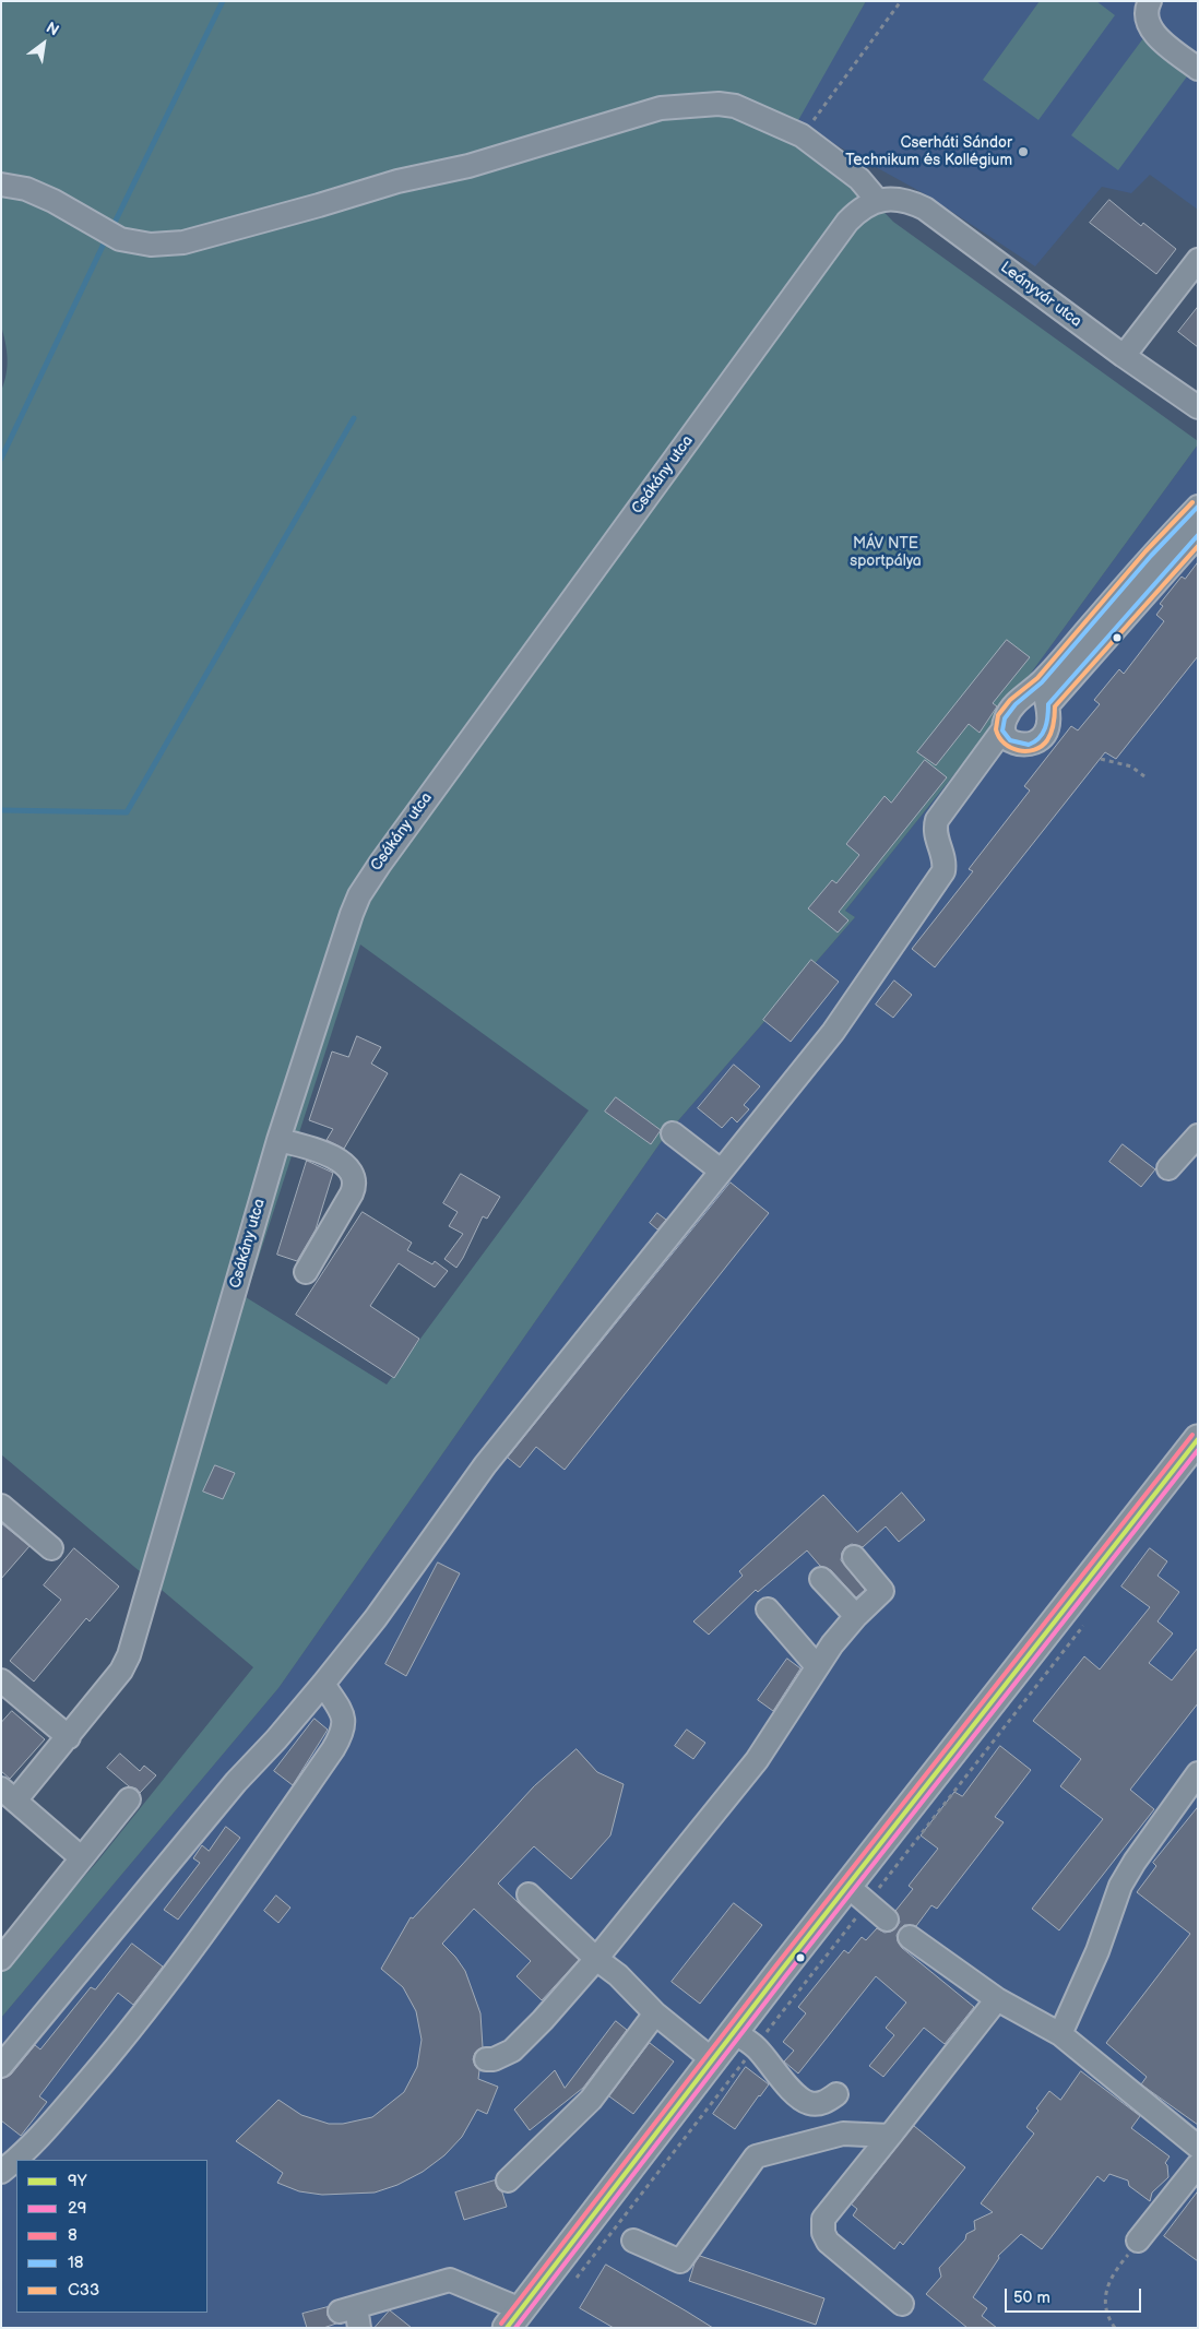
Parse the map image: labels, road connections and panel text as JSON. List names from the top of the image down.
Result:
{
  "streets": {
    "street": ["Leányvár utca", "Csákány utca"]
  },
  "crossings": [
    ["Leányvár utca", "Csákány utca"]
  ],
  "parks": ["MÁV NTE sportpálya"],
  "places": ["Cserháti Sándor Technikum és Kollégium"],
  "lines": [
    "transit line C33",
    "transit line 18",
    "transit line 8",
    "transit line 9Y",
    "transit line 29"
  ],
  "legend": [
    "9Y",
    "29",
    "8",
    "18",
    "C33"
  ],
  "scale_bar": "50 m",
  "north": "top right"
}
